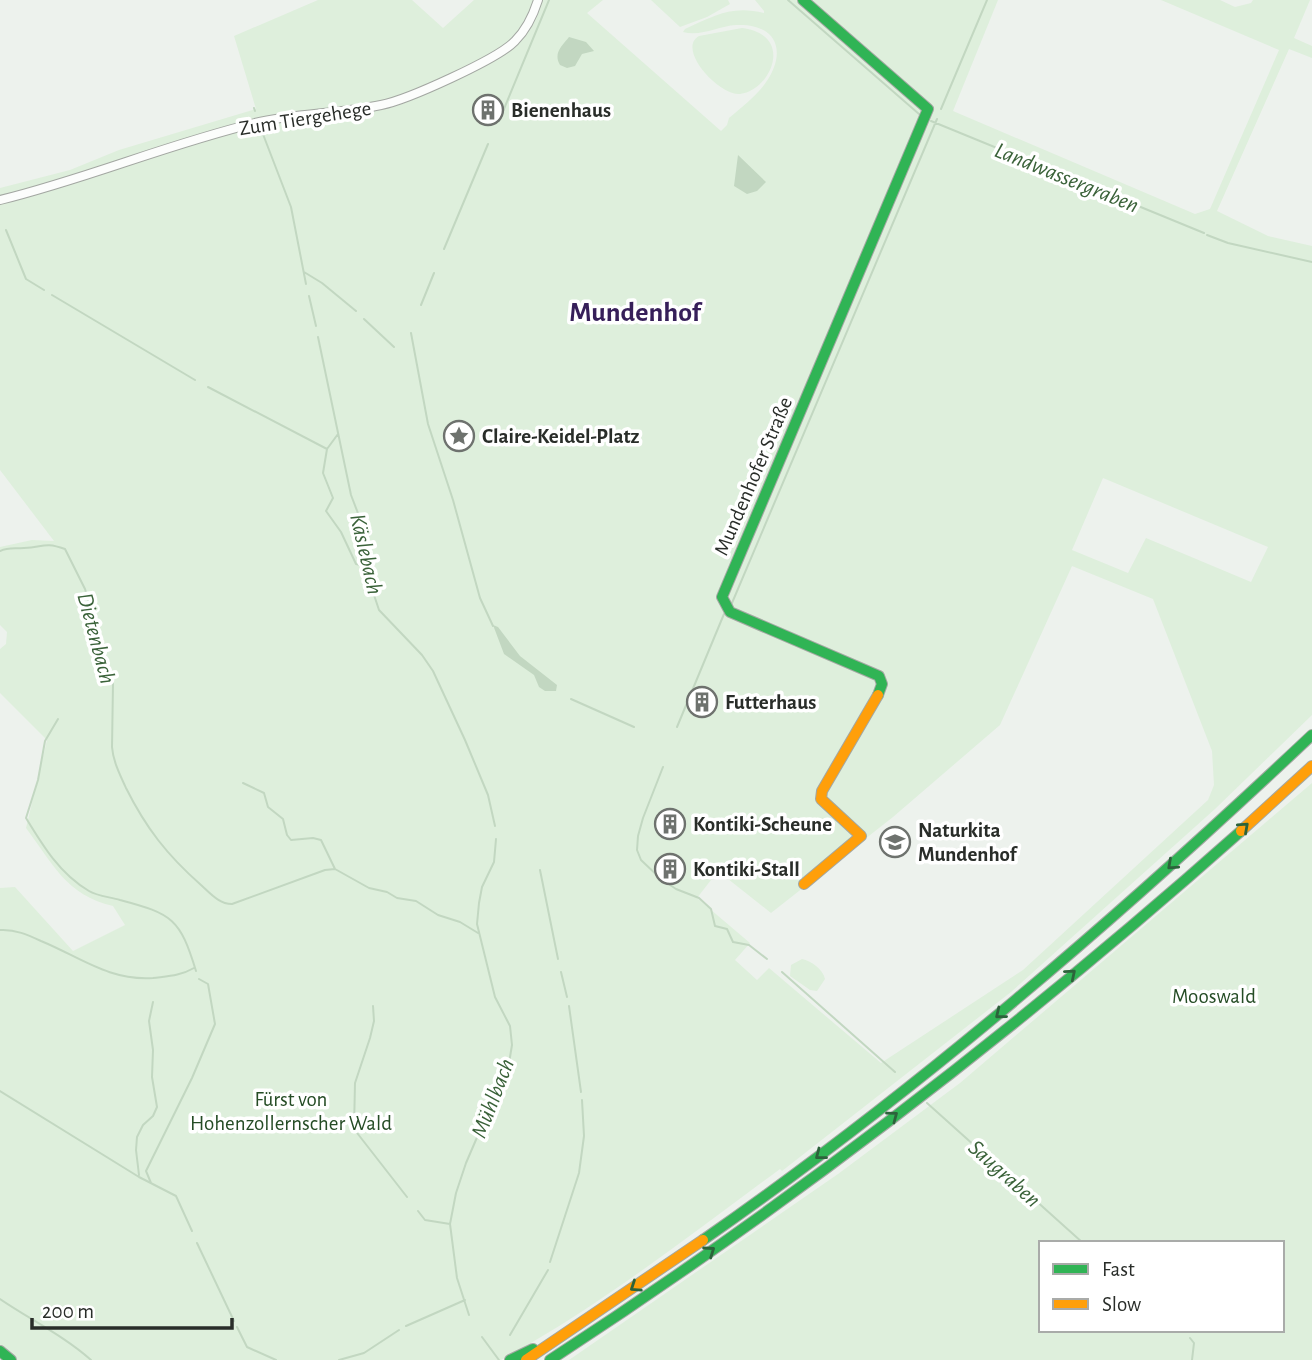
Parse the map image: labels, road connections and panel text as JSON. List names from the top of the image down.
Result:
{
  "streets": {
    "main road": ["Mundenhofer Straße"],
    "street": ["Zum Tiergehege"]
  },
  "districts": ["Mundenhof"],
  "water": [
    "Landwassergraben",
    "Käslebach",
    "Dietenbach",
    "Mühlbach",
    "Saugraben"
  ],
  "parks": ["Mooswald", "Fürst von Hohenzollernscher Wald"],
  "places": {
    "building": [
      "Bienenhaus",
      "Futterhaus",
      "Kontiki-Scheune",
      "Kontiki-Stall"
    ],
    "place": ["Claire-Keidel-Platz"],
    "school or university": ["Naturkita Mundenhof"]
  },
  "legend": ["Fast", "Slow"],
  "scale_bar": "200 m"
}
